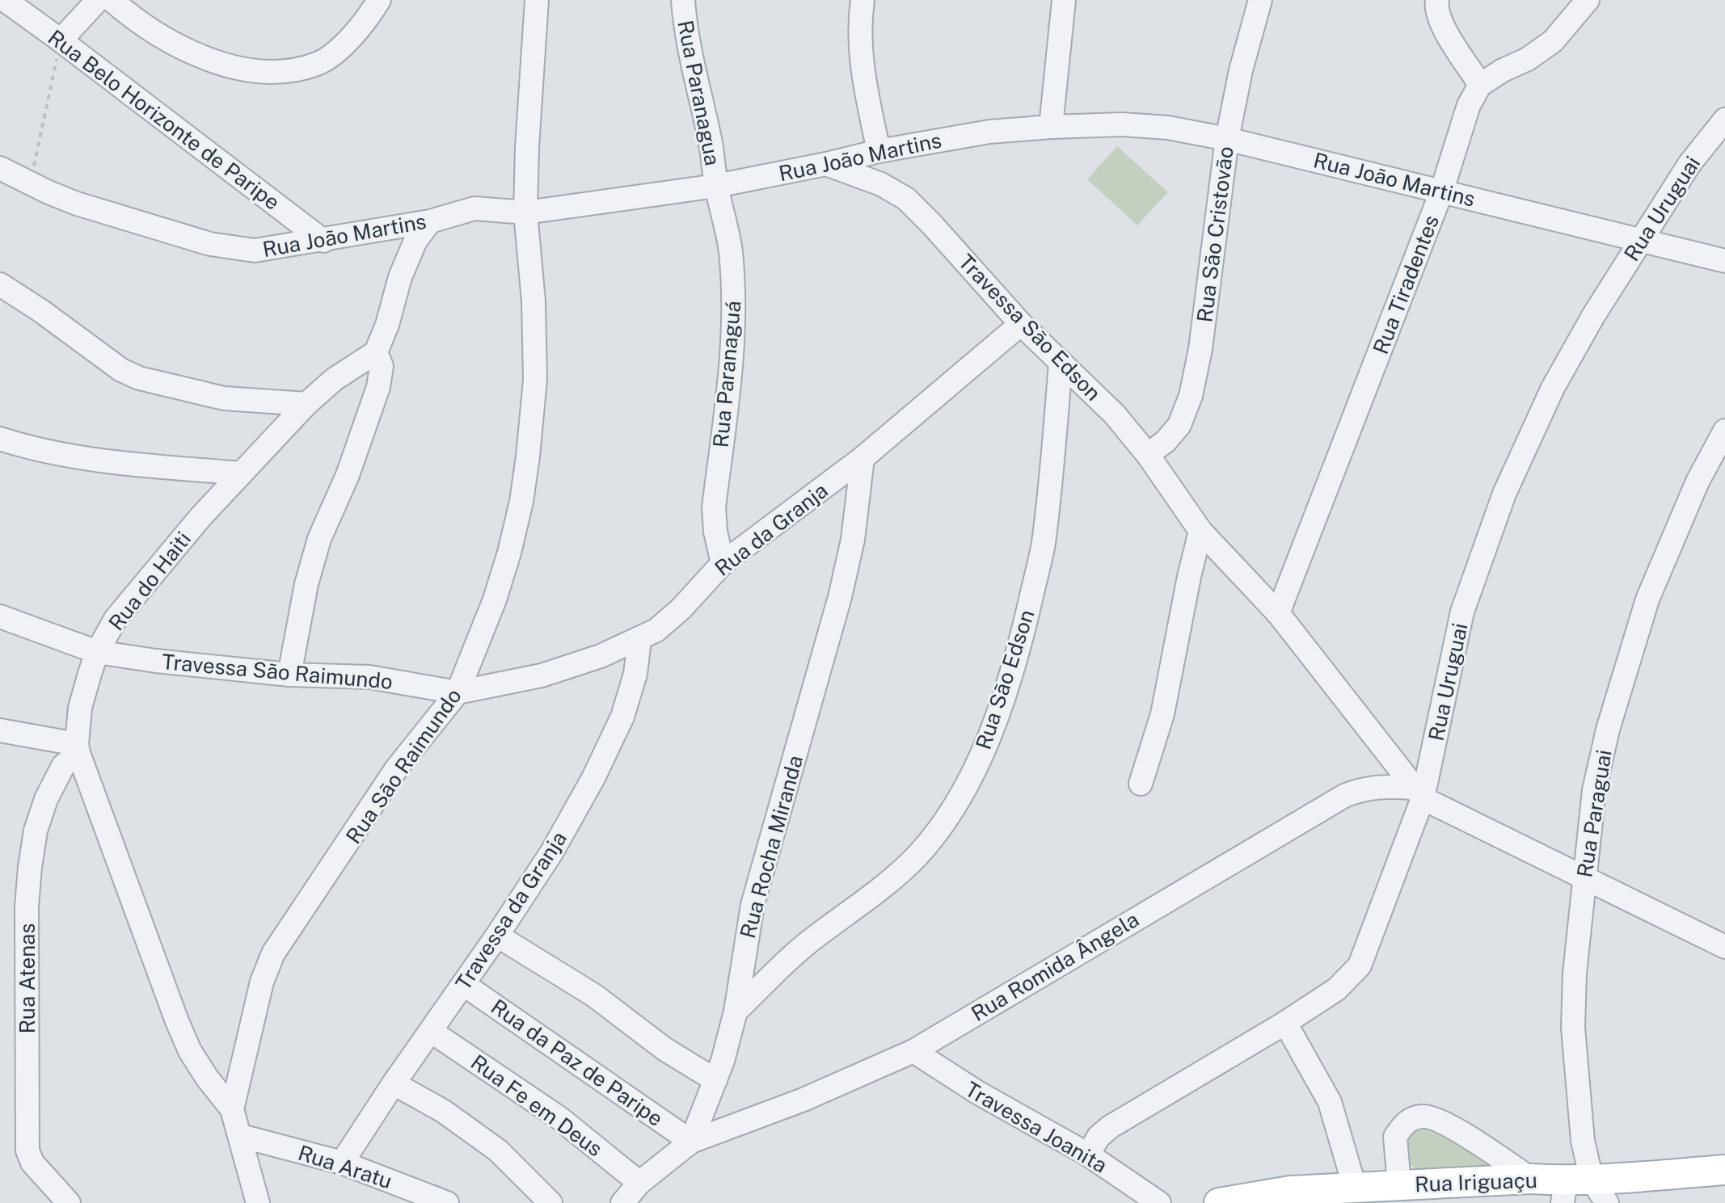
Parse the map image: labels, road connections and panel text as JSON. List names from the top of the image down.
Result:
{
  "streets": {
    "main road": ["Rua Iriguaçu"],
    "street": [
      "Rua Paranagua",
      "Rua Belo Horizonte de Paripe",
      "Rua João Martins",
      "Rua Uruguai",
      "Rua São Cristovão",
      "Rua Tiradentes",
      "Travessa São Edson",
      "Rua Paranaguá",
      "Rua da Granja",
      "Rua do Haiti",
      "Travessa São Raimundo",
      "Rua São Edson",
      "Rua São Raimundo",
      "Rua Paraguai",
      "Rua Rocha Miranda",
      "Travessa da Granja",
      "Rua Romida Ângela",
      "Rua Atenas",
      "Rua da Paz de Paripe",
      "Rua Fe em Deus",
      "Travessa Joanita",
      "Rua Aratu"
    ]
  },
  "crossings": [
    ["Rua Paranagua", "Rua João Martins"],
    ["Rua Paranagua", "Rua Paranaguá"],
    ["Rua Belo Horizonte de Paripe", "Rua João Martins"],
    ["Rua João Martins", "Rua Uruguai"],
    ["Rua João Martins", "Rua São Cristovão"],
    ["Rua João Martins", "Rua Tiradentes"],
    ["Rua João Martins", "Travessa São Edson"],
    ["Rua João Martins", "Rua Paranaguá"],
    ["Rua João Martins", "Rua São Raimundo"],
    ["Rua Uruguai", "Travessa São Edson"],
    ["Rua Uruguai", "Rua Romida Ângela"],
    ["Rua Uruguai", "Travessa Joanita"],
    ["Rua São Cristovão", "Travessa São Edson"],
    ["Rua Tiradentes", "Travessa São Edson"],
    ["Travessa São Edson", "Rua da Granja"],
    ["Travessa São Edson", "Rua São Edson"],
    ["Travessa São Edson", "Rua Romida Ângela"],
    ["Rua Paranaguá", "Rua da Granja"],
    ["Rua da Granja", "Travessa São Raimundo"],
    ["Rua da Granja", "Rua São Raimundo"],
    ["Rua da Granja", "Rua Rocha Miranda"],
    ["Rua da Granja", "Travessa da Granja"],
    ["Rua do Haiti", "Travessa São Raimundo"],
    ["Rua do Haiti", "Rua São Raimundo"],
    ["Rua do Haiti", "Rua Atenas"],
    ["Travessa São Raimundo", "Rua São Raimundo"],
    ["Rua São Edson", "Rua Rocha Miranda"],
    ["Rua Paraguai", "Rua Iriguaçu"],
    ["Rua Rocha Miranda", "Rua Romida Ângela"],
    ["Rua Rocha Miranda", "Rua da Paz de Paripe"],
    ["Rua Rocha Miranda", "Rua Fe em Deus"],
    ["Travessa da Granja", "Rua da Paz de Paripe"],
    ["Travessa da Granja", "Rua Fe em Deus"],
    ["Travessa da Granja", "Rua Aratu"],
    ["Rua Romida Ângela", "Rua da Paz de Paripe"],
    ["Rua Romida Ângela", "Travessa Joanita"]
  ]
}
